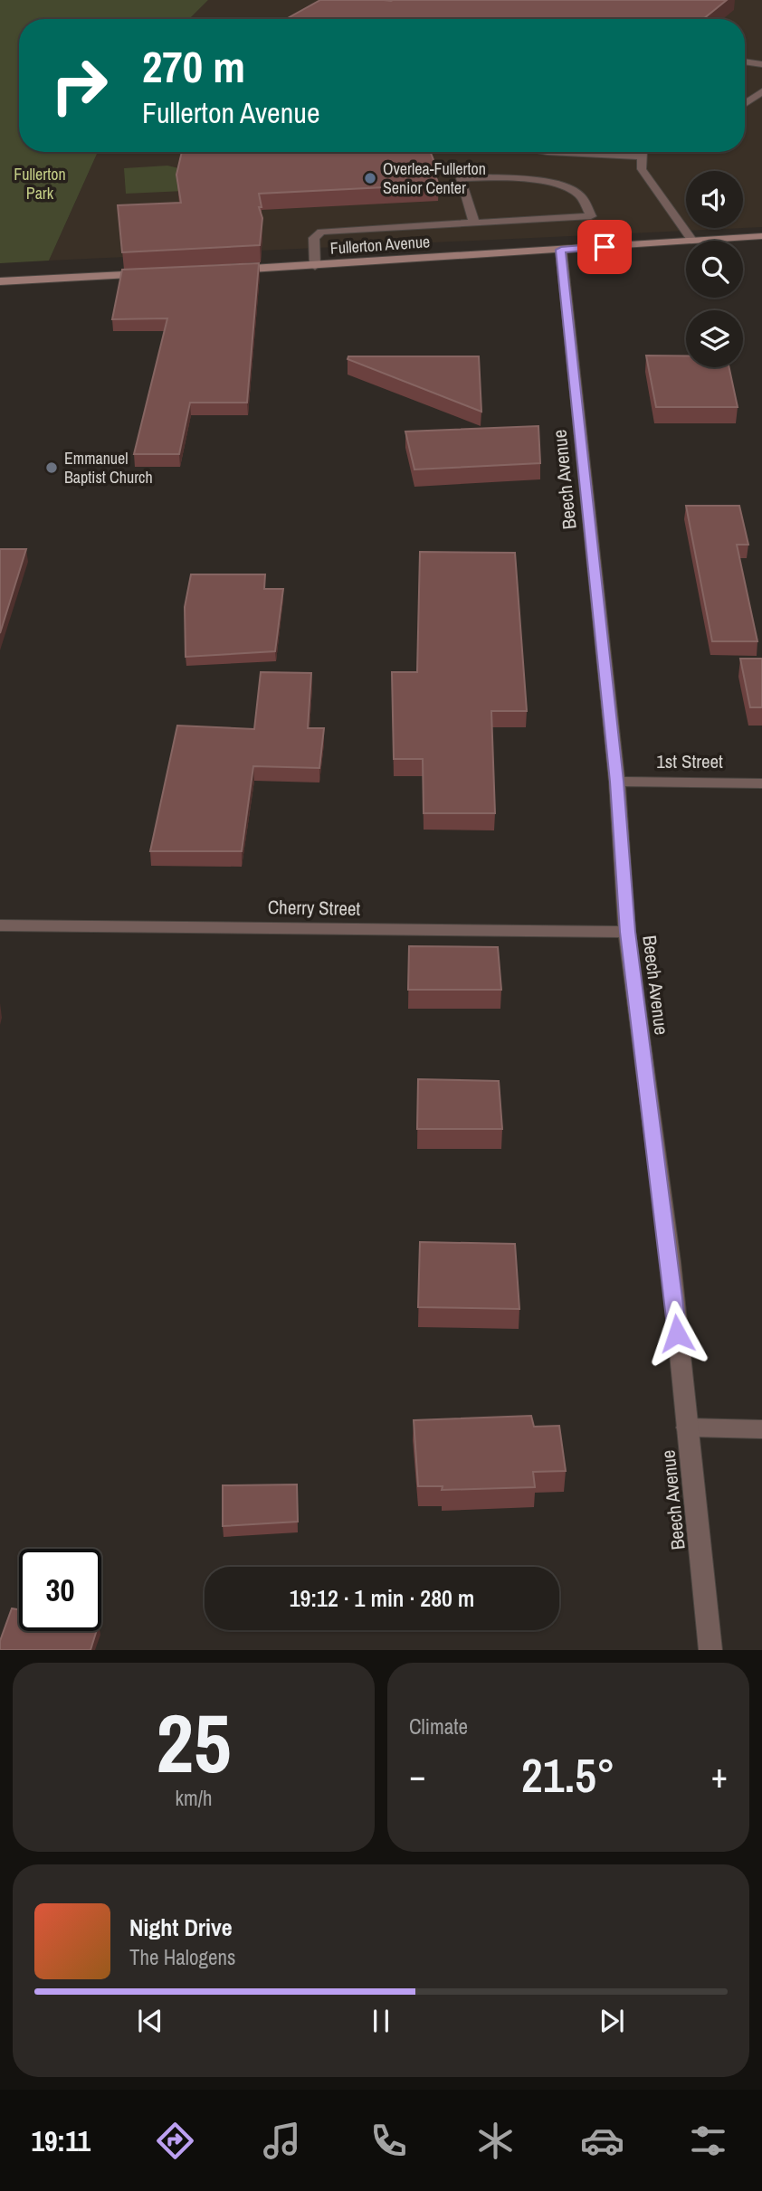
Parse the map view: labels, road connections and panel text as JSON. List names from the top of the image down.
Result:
{
  "streets": {
    "street": [
      "Fullerton Avenue",
      "Beech Avenue",
      "1st Street",
      "Cherry Street"
    ]
  },
  "crossings": [
    ["Fullerton Avenue", "Beech Avenue"],
    ["Beech Avenue", "1st Street"],
    ["Beech Avenue", "Cherry Street"]
  ],
  "parks": ["Fullerton Park"],
  "places": ["Overlea-Fullerton Senior Center", "Emmanuel Baptist Church"],
  "page": {
    "turn": ["270 m", "Fullerton Avenue"],
    "limit": "30",
    "trip": "19:12 · 1 min · 280 m",
    "tile": [
      ["25", "km/h"],
      "Climate"
    ],
    "heat": ["−", "21.5°", "+"],
    "song": ["Night Drive", "The Halogens"],
    "tabs": "19:11"
  }
}
